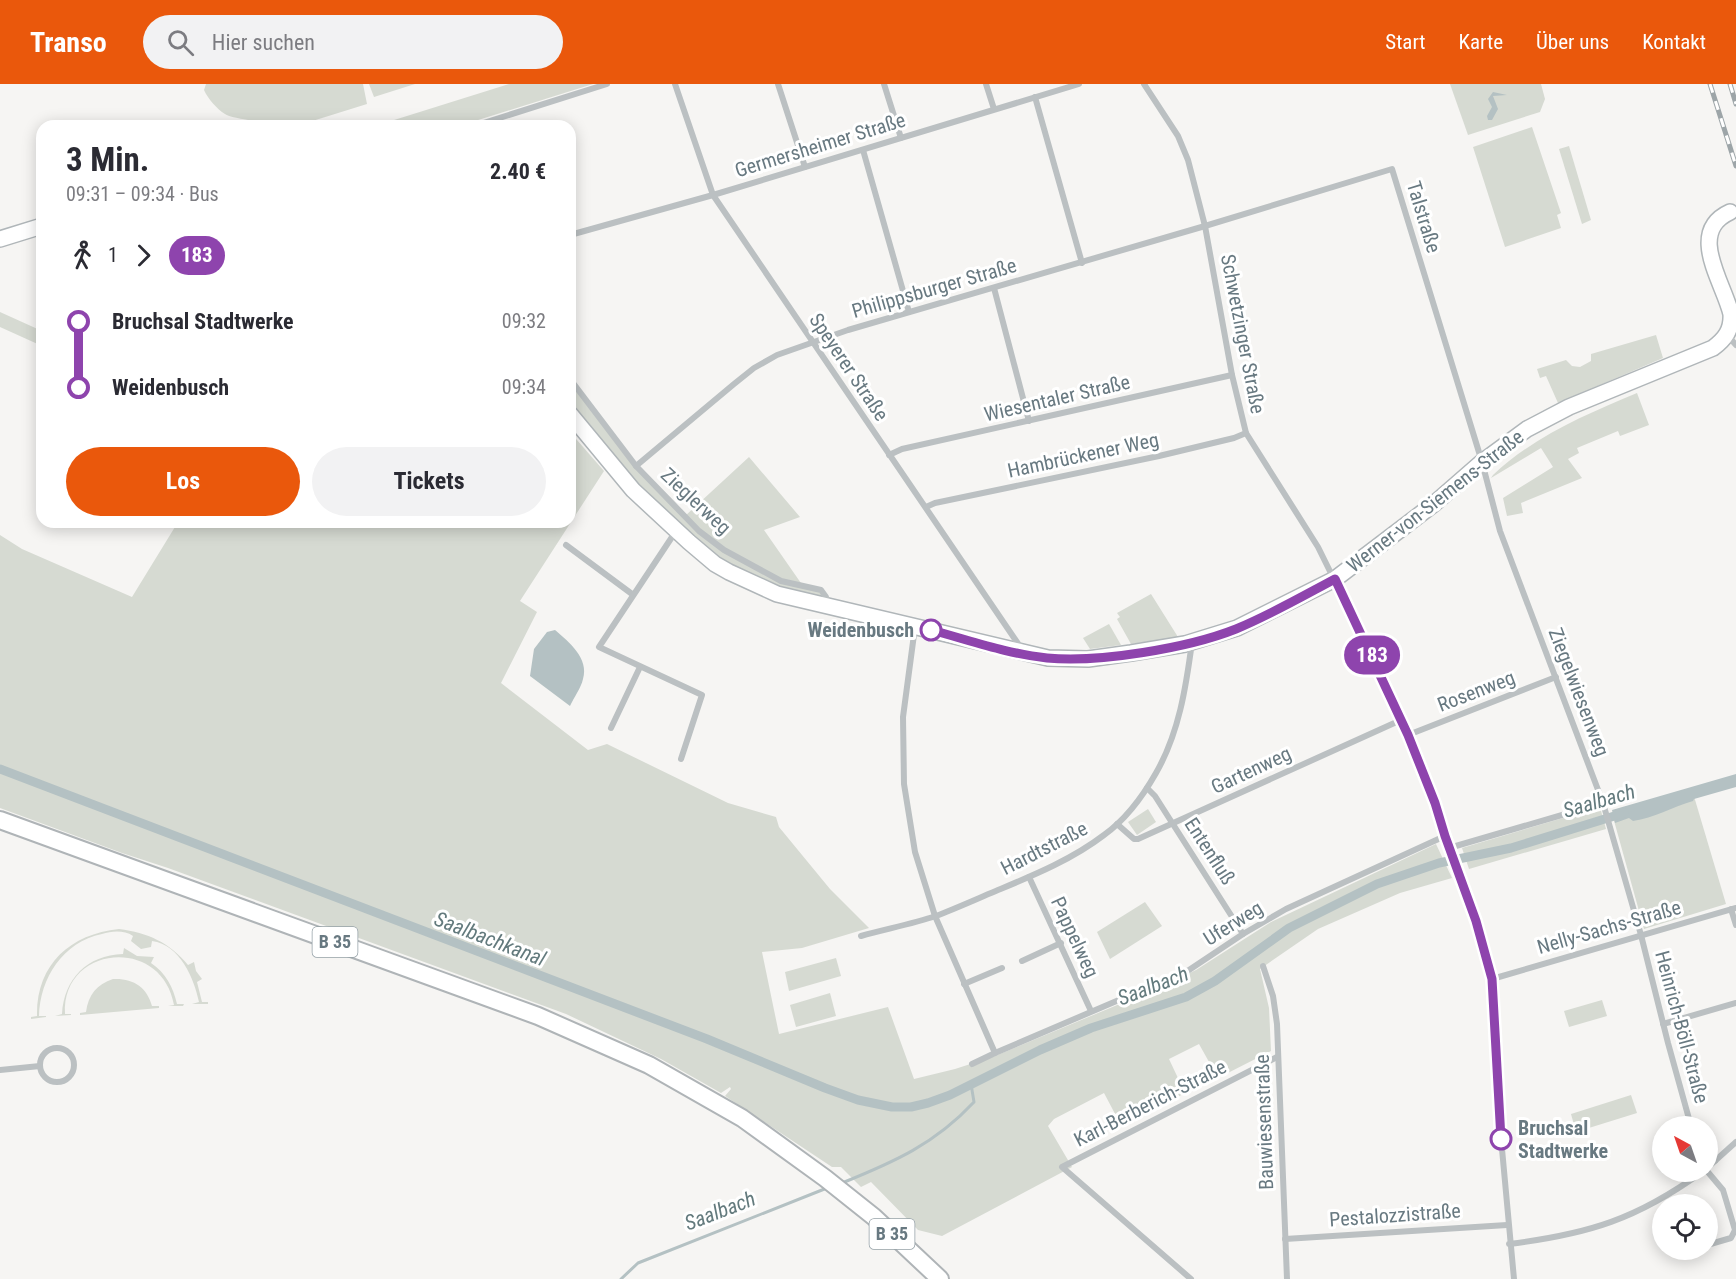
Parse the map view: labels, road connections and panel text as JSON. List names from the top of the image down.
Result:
{
  "streets": {
    "main road": ["Werner-von-Siemens-Straße", "B 35"],
    "street": [
      "Germersheimer Straße",
      "Talstraße",
      "Philippsburger Straße",
      "Schwetzinger Straße",
      "Speyerer Straße",
      "Wiesentaler Straße",
      "Hambrückener Weg",
      "Zieglerweg",
      "Rosenweg",
      "Ziegelwiesenweg",
      "Gartenweg",
      "Hardtstraße",
      "Entenfluß",
      "Uferweg",
      "Nelly-Sachs-Straße",
      "Pappelweg",
      "Heinrich-Böll-Straße",
      "Karl-Berberich-Straße",
      "Bauwiesenstraße",
      "Pestalozzistraße"
    ]
  },
  "crossings": [
    ["Germersheimer Straße", "Speyerer Straße"],
    ["Talstraße", "Philippsburger Straße"],
    ["Talstraße", "Schwetzinger Straße"],
    ["Talstraße", "Werner-von-Siemens-Straße"],
    ["Talstraße", "Ziegelwiesenweg"],
    ["Philippsburger Straße", "Schwetzinger Straße"],
    ["Philippsburger Straße", "Speyerer Straße"],
    ["Philippsburger Straße", "Zieglerweg"],
    ["Schwetzinger Straße", "Wiesentaler Straße"],
    ["Schwetzinger Straße", "Hambrückener Weg"],
    ["Schwetzinger Straße", "Werner-von-Siemens-Straße"],
    ["Schwetzinger Straße", "Rosenweg"],
    ["Schwetzinger Straße", "Gartenweg"],
    ["Schwetzinger Straße", "Uferweg"],
    ["Schwetzinger Straße", "Nelly-Sachs-Straße"],
    ["Schwetzinger Straße", "Pestalozzistraße"],
    ["Speyerer Straße", "Wiesentaler Straße"],
    ["Speyerer Straße", "Hambrückener Weg"],
    ["Speyerer Straße", "Werner-von-Siemens-Straße"],
    ["Zieglerweg", "Werner-von-Siemens-Straße"],
    ["Werner-von-Siemens-Straße", "Ziegelwiesenweg"],
    ["Werner-von-Siemens-Straße", "Hardtstraße"],
    ["Rosenweg", "Ziegelwiesenweg"],
    ["Ziegelwiesenweg", "Nelly-Sachs-Straße"],
    ["Ziegelwiesenweg", "Heinrich-Böll-Straße"],
    ["Gartenweg", "Hardtstraße"],
    ["Gartenweg", "Entenfluß"],
    ["Hardtstraße", "Entenfluß"],
    ["Hardtstraße", "Pappelweg"],
    ["Entenfluß", "Uferweg"],
    ["Uferweg", "Pappelweg"],
    ["Nelly-Sachs-Straße", "Heinrich-Böll-Straße"],
    ["Karl-Berberich-Straße", "Bauwiesenstraße"],
    ["Bauwiesenstraße", "Pestalozzistraße"]
  ],
  "water": ["Saalbach", "Saalbachkanal"],
  "places": ["Weidenbusch", "Bruchsal Stadtwerke"],
  "lines": ["bus line 183"],
  "north": "top left",
  "page": {
    "header": "Transo",
    "search": "Hier suchen",
    "nav": [
      "Start",
      "Karte",
      "Über uns",
      "Kontakt"
    ],
    "on_map": "183",
    "heading": ["3 Min.", "09:31 – 09:34 · Bus", "2.40 €"],
    "legs": ["1", "183"],
    "list": [
      {
        "name": "Bruchsal Stadtwerke",
        "value": "09:32"
      },
      {
        "name": "Weidenbusch",
        "value": "09:34"
      }
    ],
    "buttons": ["Los", "Tickets"]
  }
}
